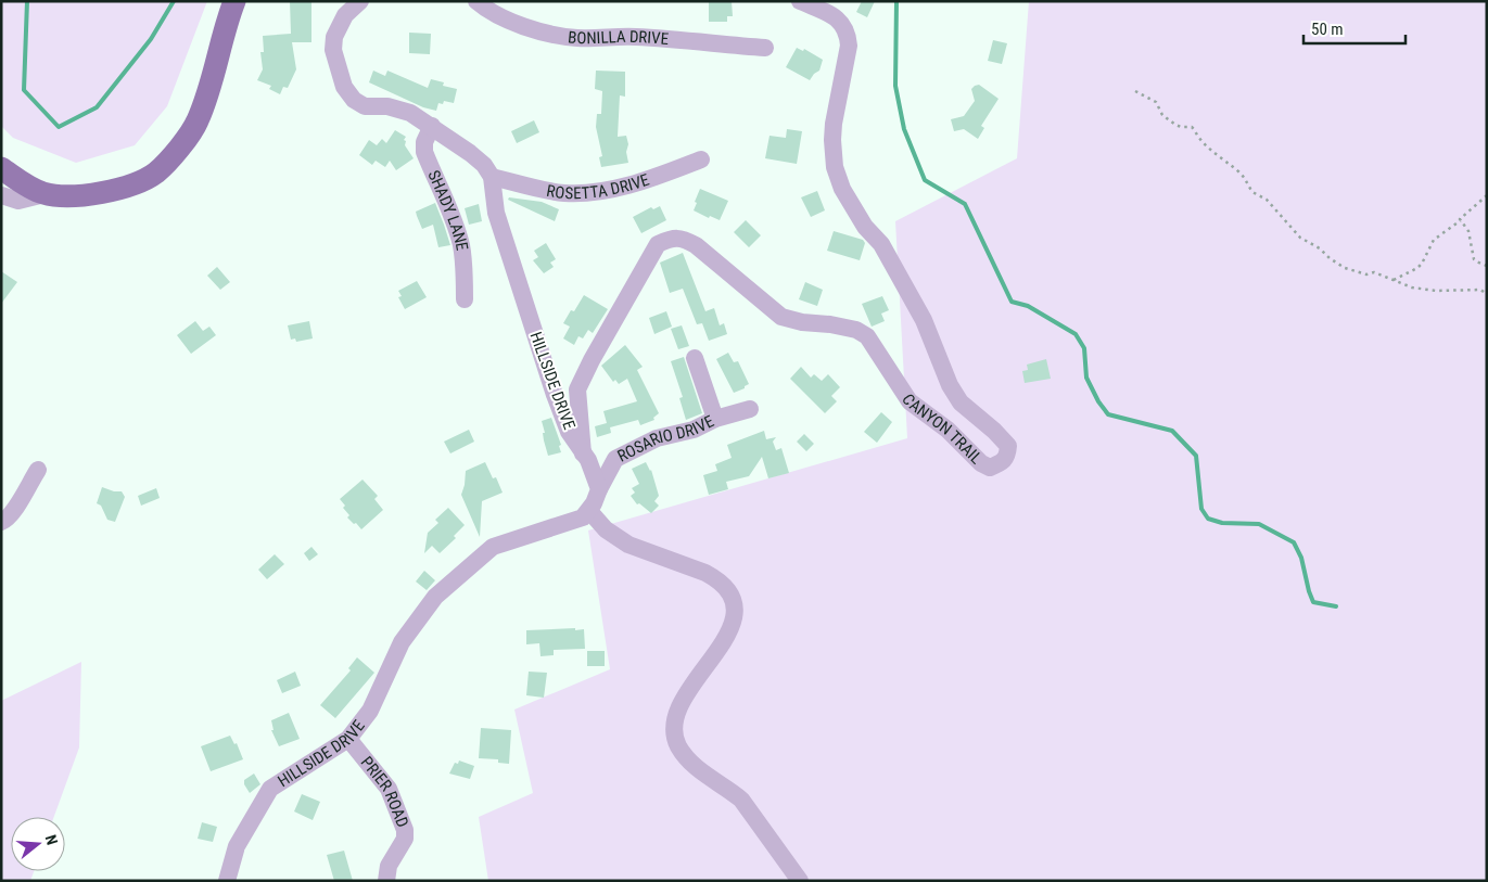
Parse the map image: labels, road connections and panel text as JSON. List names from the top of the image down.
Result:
{
  "streets": {
    "street": [
      "BONILLA DRIVE",
      "ROSETTA DRIVE",
      "SHADY LANE",
      "HILLSIDE DRIVE",
      "CANYON TRAIL",
      "ROSARIO DRIVE",
      "PRIER ROAD"
    ]
  },
  "crossings": [
    ["ROSETTA DRIVE", "HILLSIDE DRIVE"],
    ["HILLSIDE DRIVE", "CANYON TRAIL"],
    ["HILLSIDE DRIVE", "ROSARIO DRIVE"],
    ["HILLSIDE DRIVE", "PRIER ROAD"]
  ],
  "scale_bar": "50 m",
  "north": "right"
}
